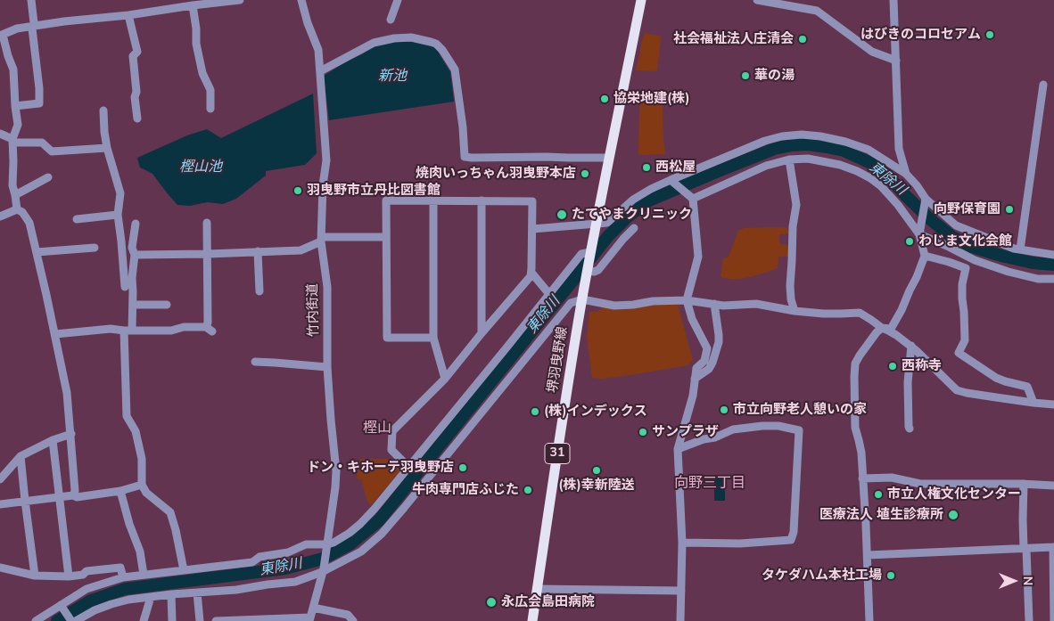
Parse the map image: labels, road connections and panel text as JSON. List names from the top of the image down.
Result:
{
  "streets": {
    "main road": ["堺羽曳野線", "31"],
    "street": ["竹内街道"]
  },
  "districts": ["樫山", "向野三丁目"],
  "water": ["新池", "樫山池", "東除川"],
  "places": [
    "はびきのコロセアム",
    "社会福祉法人庄清会",
    "華の湯",
    "協栄地建(株)",
    "西松屋",
    "焼肉いっちゃん羽曳野本店",
    "羽曳野市立丹比図書館",
    "向野保育園",
    "たてやまクリニック",
    "わじま文化会館",
    "西称寺",
    "市立向野老人憩いの家",
    "(株)インデックス",
    "サンプラザ",
    "ドン・キホーテ羽曳野店",
    "(株)幸新陸送",
    "牛肉専門店ふじた",
    "市立人権文化センター",
    "医療法人 埴生診療所",
    "タケダハム本社工場",
    "永広会島田病院"
  ],
  "north": "right"
}
